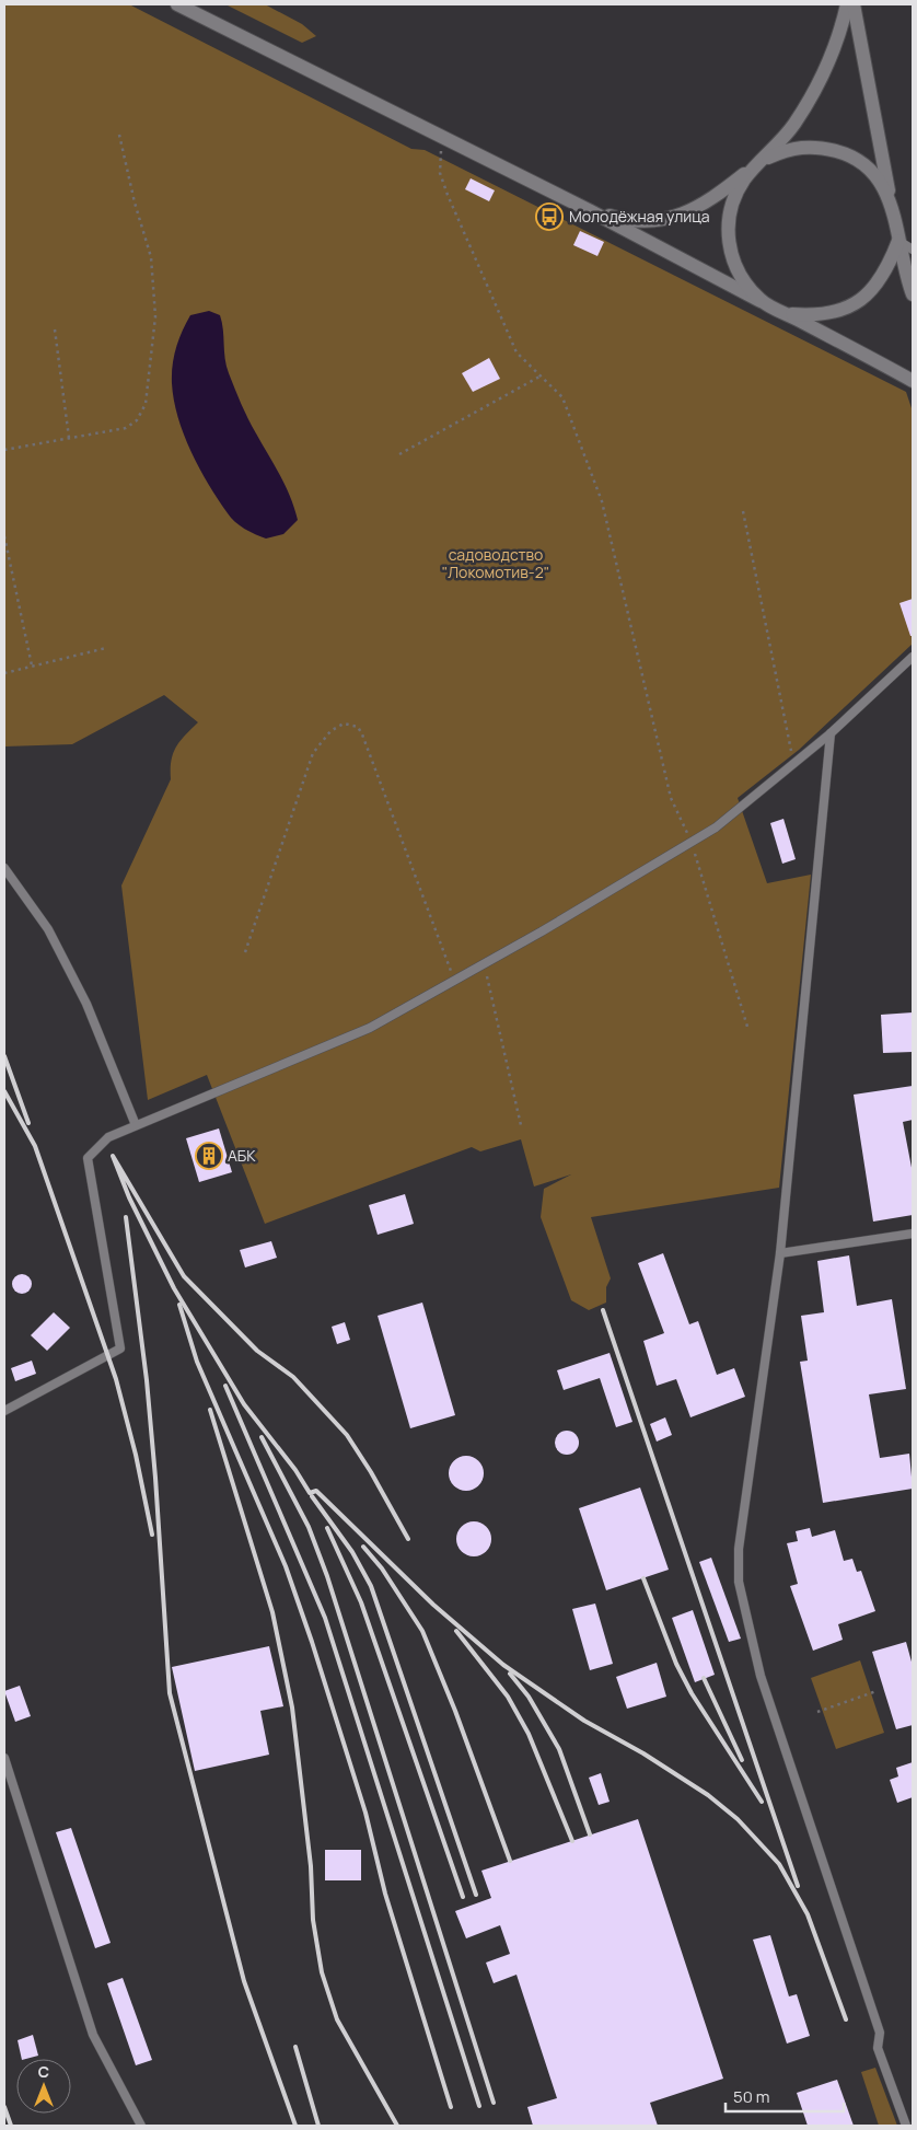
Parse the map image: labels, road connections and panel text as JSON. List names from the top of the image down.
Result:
{
  "parks": ["садоводство \"Локомотив-2\""],
  "places": {
    "bus stop": ["Молодёжная улица"],
    "building": ["АБК"]
  },
  "scale_bar": "50 m",
  "north": "top"
}
